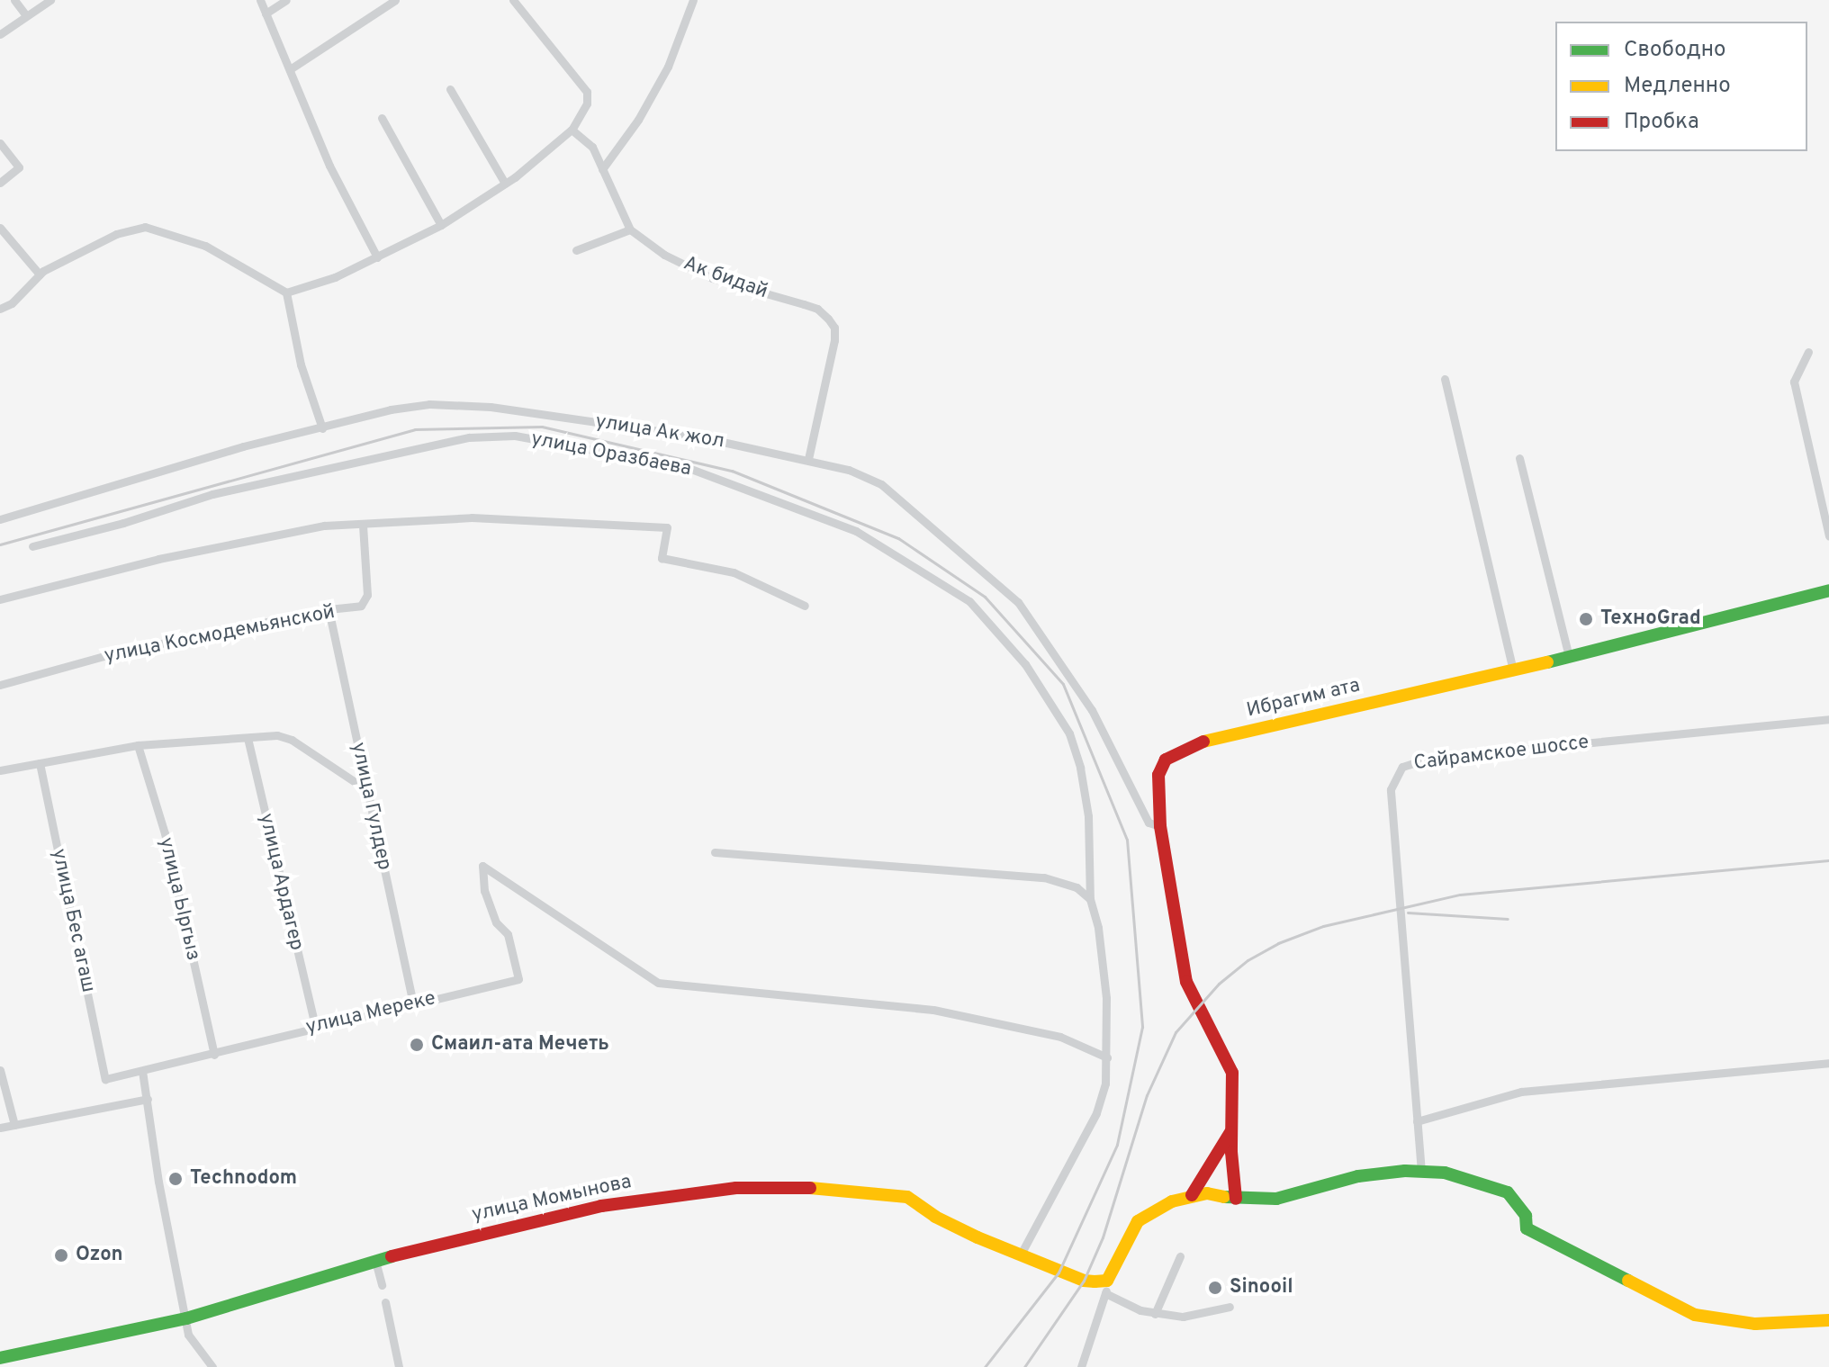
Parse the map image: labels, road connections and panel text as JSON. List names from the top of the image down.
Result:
{
  "streets": {
    "main road": ["Ибрагим ата", "улица Момынова"],
    "street": [
      "Ак бидай",
      "улица Ак жол",
      "улица Оразбаева",
      "улица Космодемьянской",
      "Сайрамское шоссе",
      "улица Гулдер",
      "улица Ардагер",
      "улица Ыргыз",
      "улица Бес агаш",
      "улица Мереке"
    ]
  },
  "crossings": [
    ["Ак бидай", "улица Ак жол"],
    ["улица Ак жол", "Ибрагим ата"],
    ["улица Оразбаева", "улица Мереке"],
    ["улица Оразбаева", "улица Момынова"],
    ["улица Космодемьянской", "улица Гулдер"],
    ["улица Гулдер", "улица Мереке"],
    ["улица Ардагер", "улица Мереке"],
    ["улица Ыргыз", "улица Мереке"],
    ["улица Бес агаш", "улица Мереке"]
  ],
  "places": [
    "ТехноGrad",
    "Смаил-ата Мечеть",
    "Technodom",
    "Ozon",
    "Sinooil"
  ],
  "legend": ["Свободно", "Медленно", "Пробка"]
}
